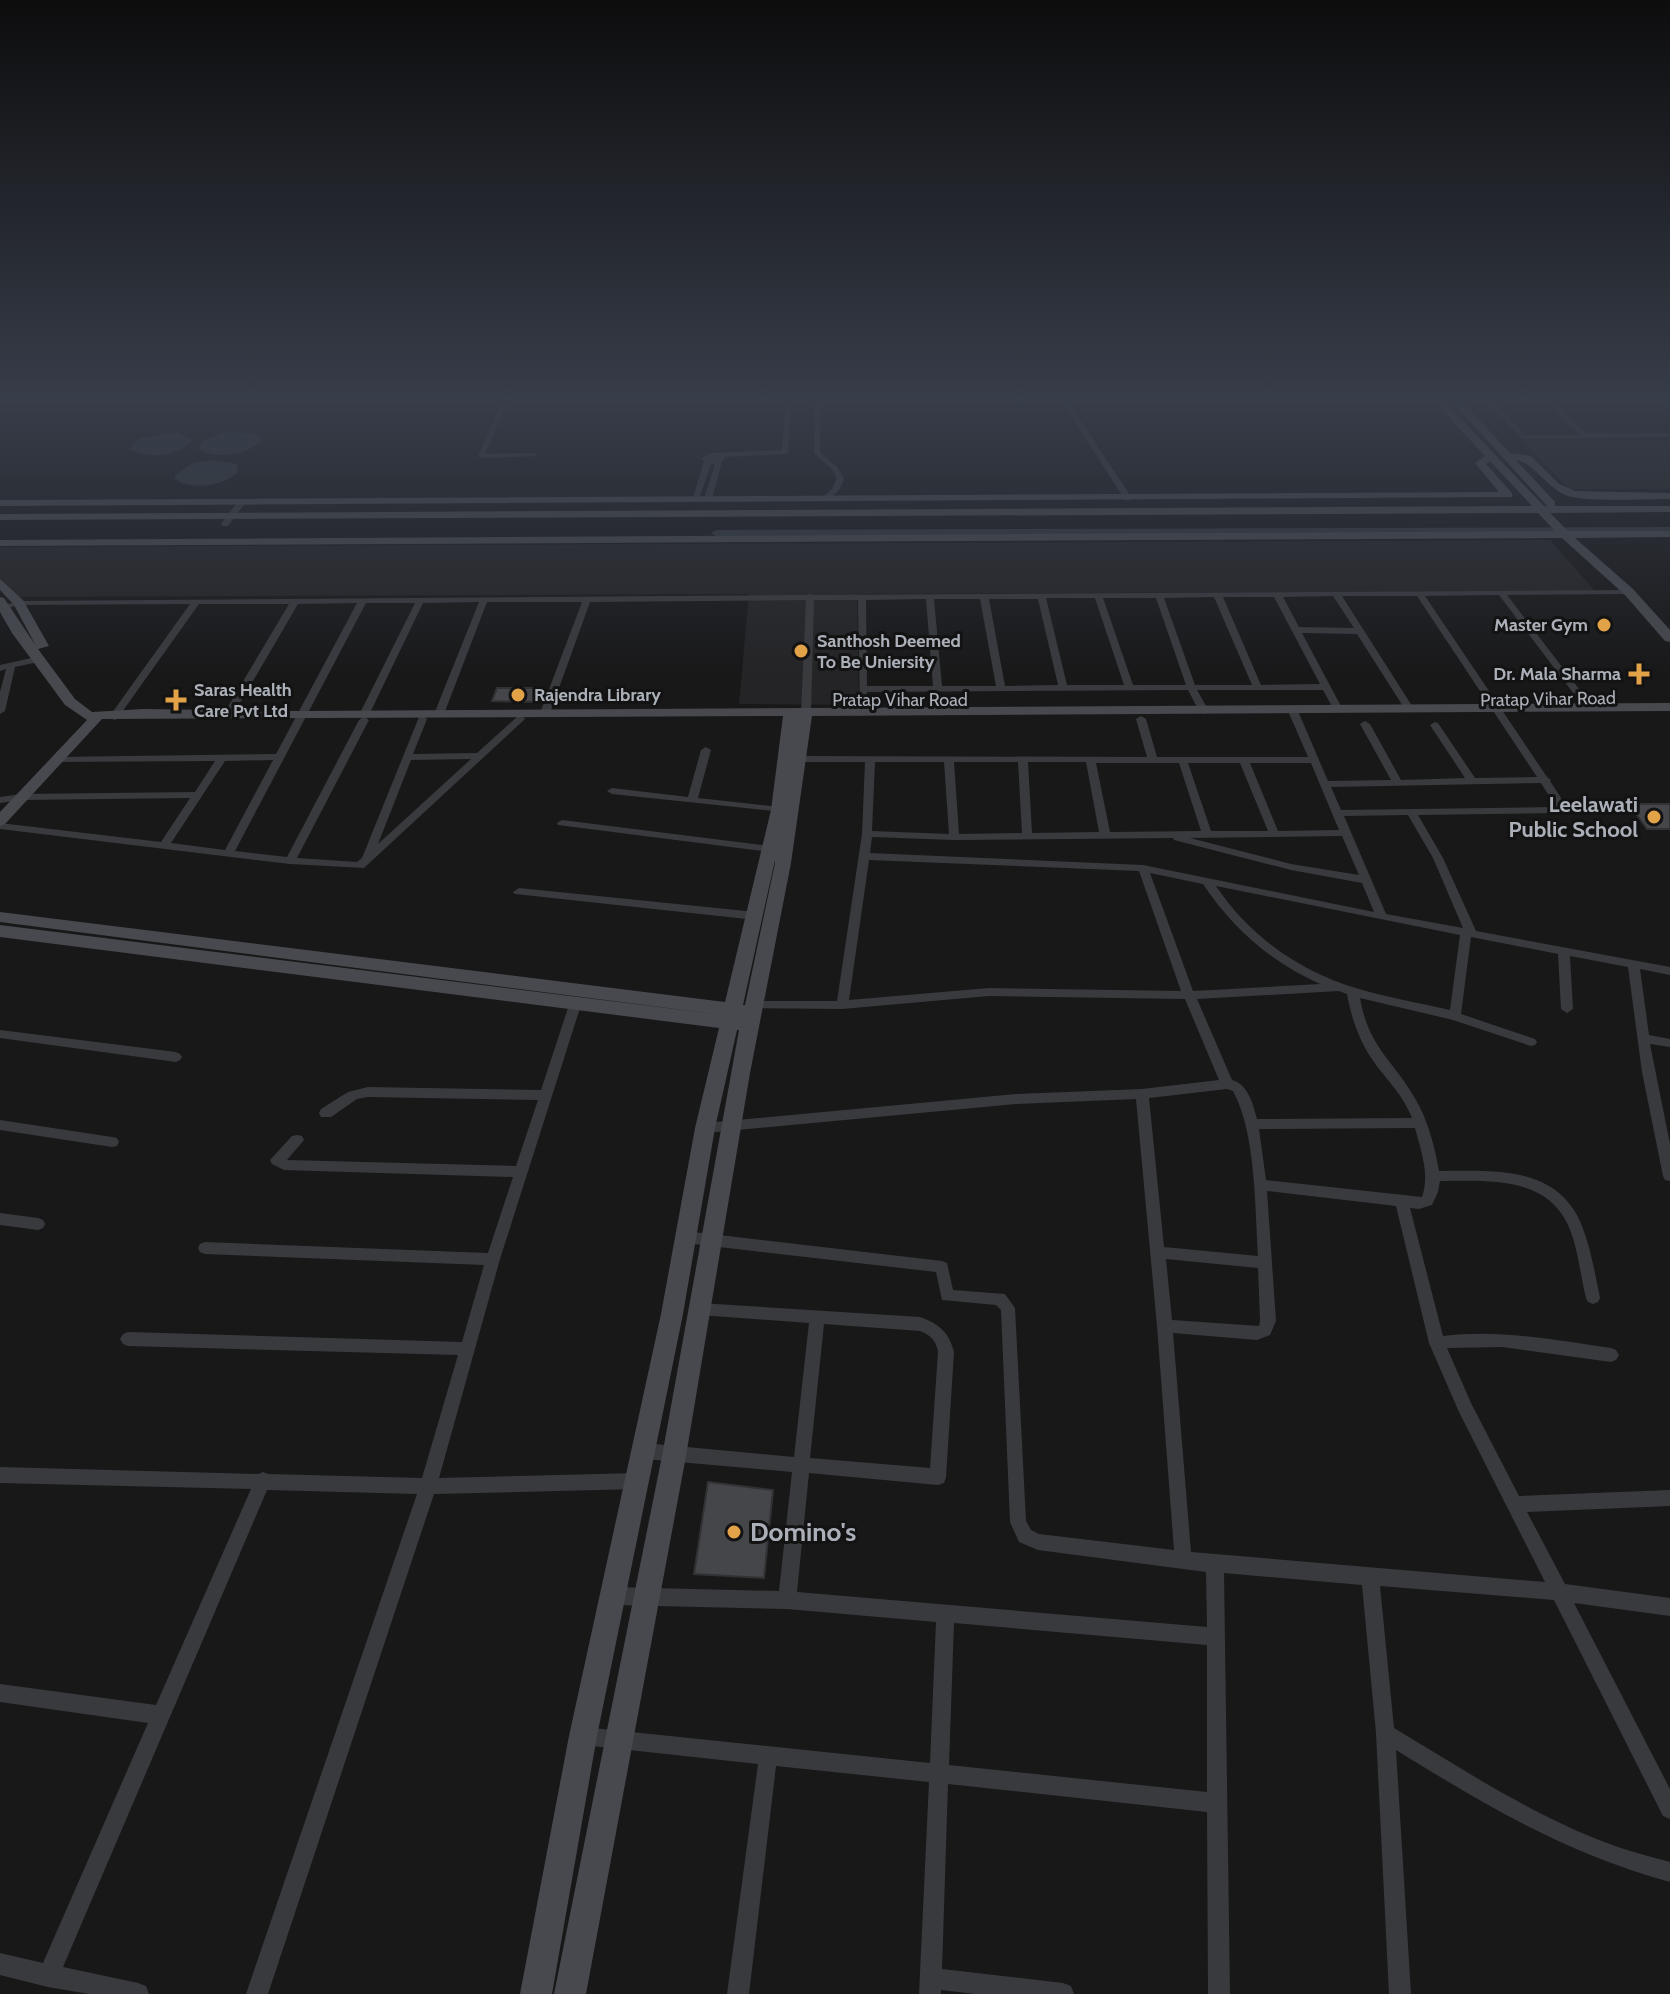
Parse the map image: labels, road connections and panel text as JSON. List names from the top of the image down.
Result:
{
  "streets": {
    "street": ["Pratap Vihar Road"]
  },
  "places": {
    "other": [
      "Master Gym",
      "Santhosh Deemed To Be Uniersity",
      "Rajendra Library",
      "Leelawati Public School",
      "Domino's"
    ],
    "health": ["Dr. Mala Sharma", "Saras Health Care Pvt Ltd"]
  }
}
